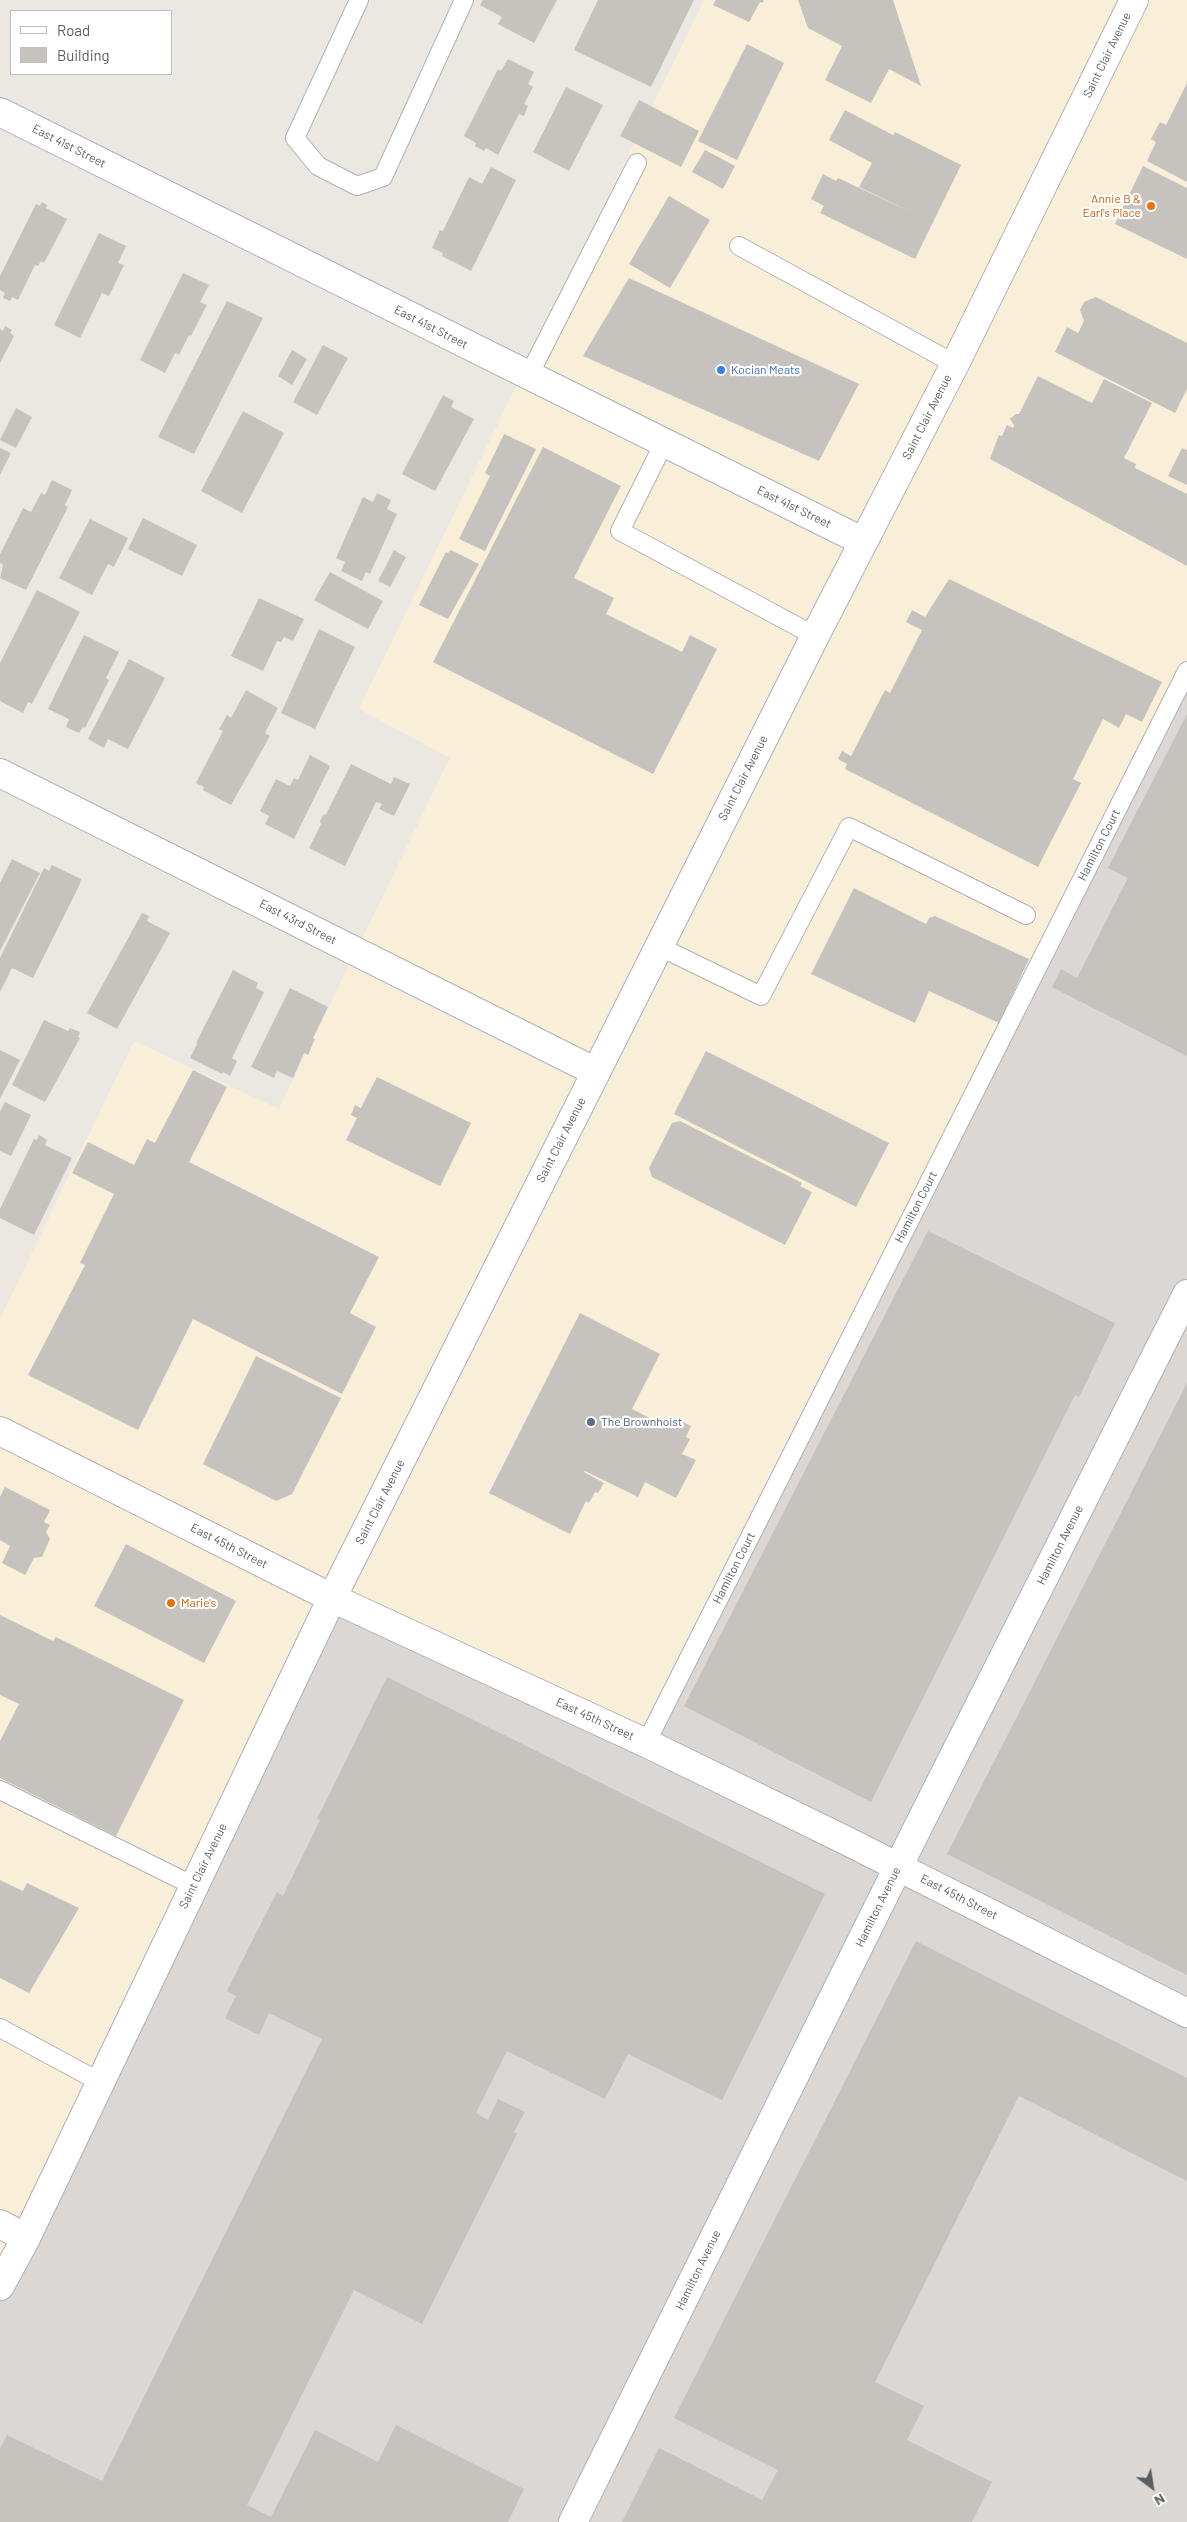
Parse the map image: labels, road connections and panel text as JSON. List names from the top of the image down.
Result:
{
  "streets": {
    "street": [
      "Saint Clair Avenue",
      "East 41st Street",
      "East 43rd Street",
      "Hamilton Avenue",
      "East 45th Street"
    ],
    "lane": ["Hamilton Court"]
  },
  "crossings": [
    ["Saint Clair Avenue", "East 41st Street"],
    ["Saint Clair Avenue", "East 43rd Street"],
    ["Saint Clair Avenue", "East 45th Street"],
    ["Hamilton Court", "East 45th Street"],
    ["Hamilton Avenue", "East 45th Street"]
  ],
  "places": [
    "Annie B & Earl's Place",
    "Kocian Meats",
    "The Brownhoist",
    "Marie's"
  ],
  "legend": ["Road", "Building"],
  "north": "bottom right"
}
